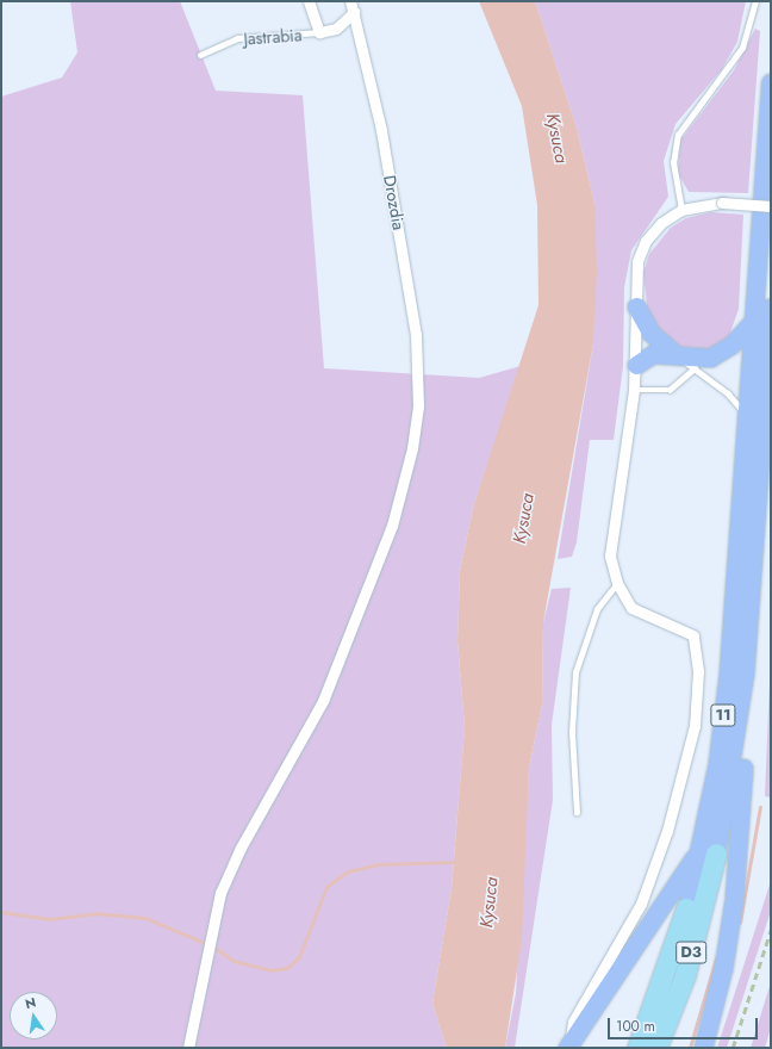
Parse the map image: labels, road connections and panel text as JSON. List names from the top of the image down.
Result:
{
  "streets": {
    "highway": ["D3"],
    "main road": ["11"],
    "street": ["Jastrabia", "Drozdia"]
  },
  "crossings": [
    ["Jastrabia", "Drozdia"],
    ["11", "D3"]
  ],
  "water": ["Kysuca"],
  "scale_bar": "100 m",
  "north": "top"
}
